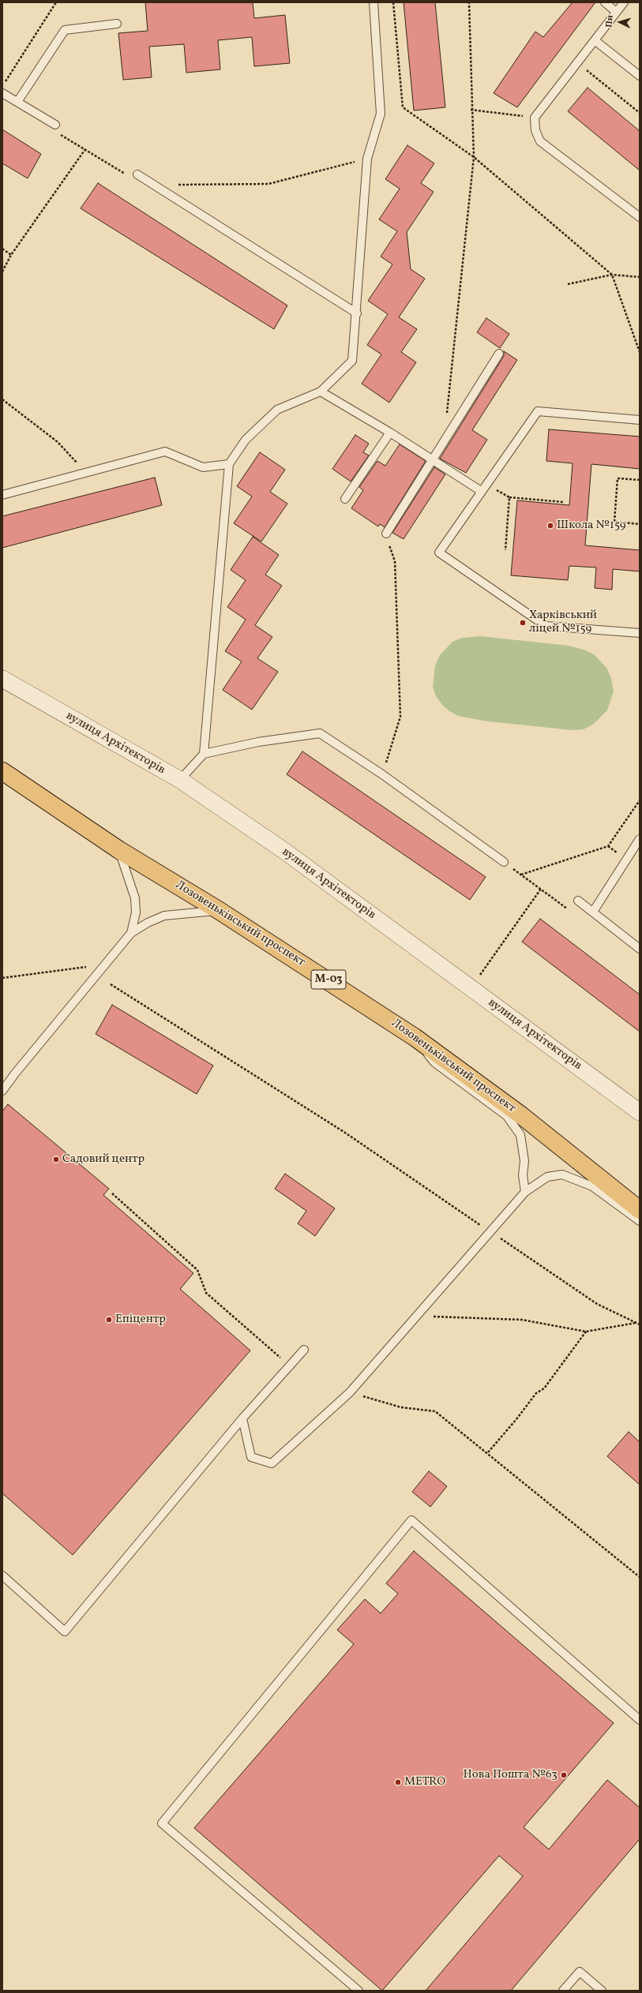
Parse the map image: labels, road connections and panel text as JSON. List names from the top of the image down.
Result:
{
  "streets": {
    "highway": ["Лозовеньківський проспект", "М-03"],
    "street": ["вулиця Архітекторів"]
  },
  "places": [
    "Школа №159",
    "Харківський ліцей №159",
    "Садовий центр",
    "Епіцентр",
    "Нова Пошта №63",
    "METRO"
  ],
  "north": "left"
}
